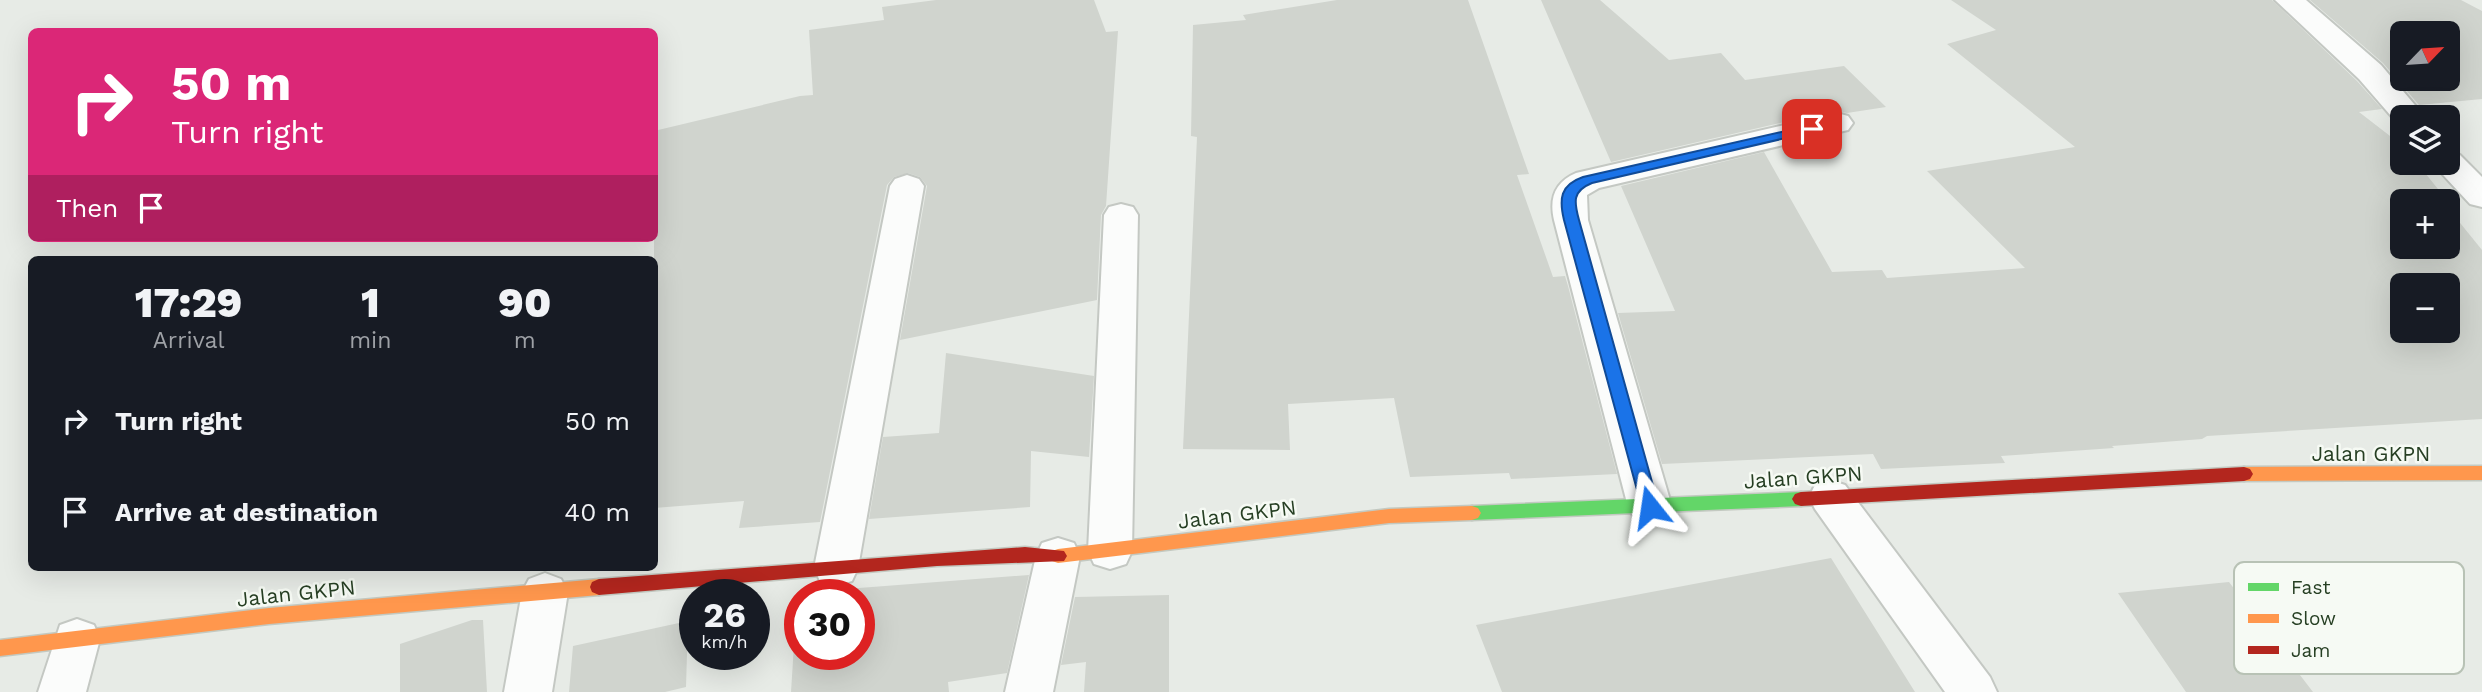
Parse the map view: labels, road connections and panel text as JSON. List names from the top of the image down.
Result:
{
  "streets": {
    "street": ["Jalan GKPN"]
  },
  "legend": ["Fast", "Slow", "Jam"],
  "north": "top right",
  "page": {
    "map_buttons": ["+", "−"],
    "turn": ["50 m", "Turn right"],
    "then": "Then",
    "eta": [
      "17:29",
      "Arrival",
      "1",
      "min",
      "90",
      "m"
    ],
    "list": [
      {
        "name": "Turn right",
        "value": "50 m"
      },
      {
        "name": "Arrive at destination",
        "value": "40 m"
      }
    ],
    "speed": "26 km/h",
    "limit": "30"
  }
}
